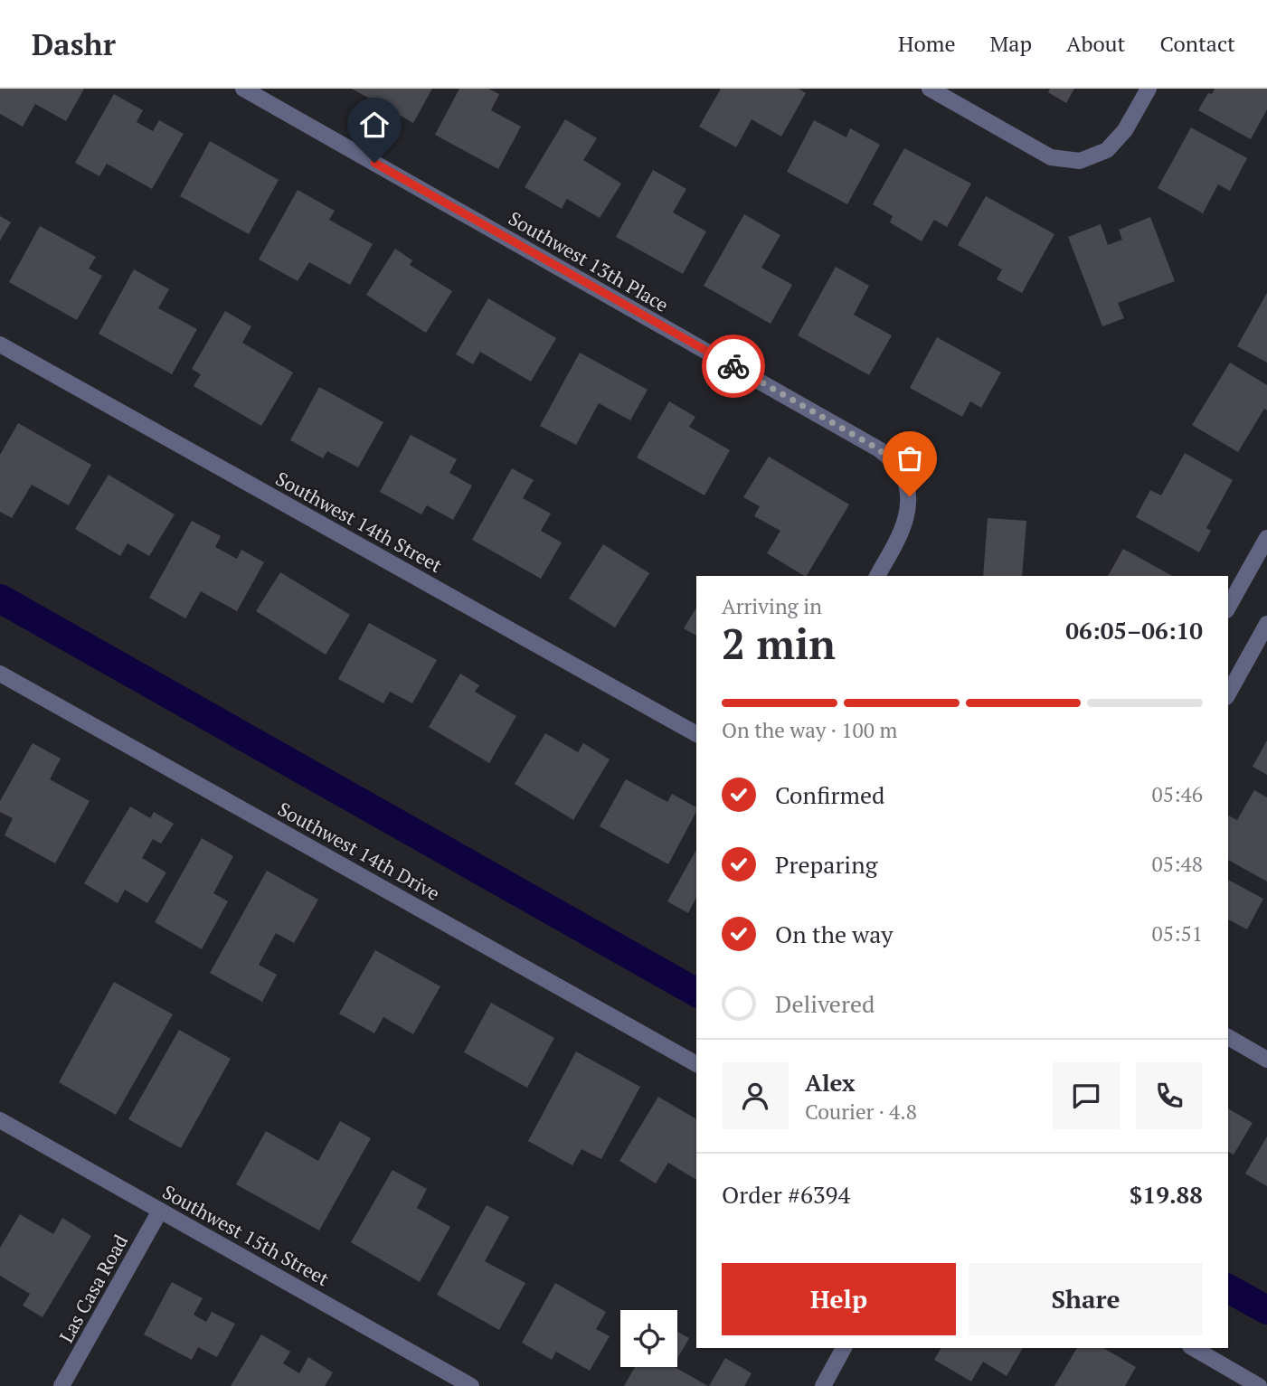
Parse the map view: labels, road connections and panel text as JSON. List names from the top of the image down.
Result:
{
  "streets": {
    "street": [
      "Southwest 13th Place",
      "Southwest 14th Street",
      "Southwest 14th Drive",
      "Southwest 15th Street",
      "Las Casa Road"
    ]
  },
  "crossings": [
    ["Southwest 15th Street", "Las Casa Road"]
  ],
  "page": {
    "header": "Dashr",
    "nav": [
      "Home",
      "Map",
      "About",
      "Contact"
    ],
    "heading": ["2 min", "Arriving in", "06:05–06:10"],
    "panel": [
      "Alex",
      "Courier · 4.8",
      "Order #6394",
      "$19.88"
    ],
    "bar": "On the way · 100 m",
    "list": [
      ["Confirmed", "05:46"],
      ["Preparing", "05:48"],
      ["On the way", "05:51"],
      "Delivered"
    ],
    "buttons": ["Help", "Share"]
  }
}
